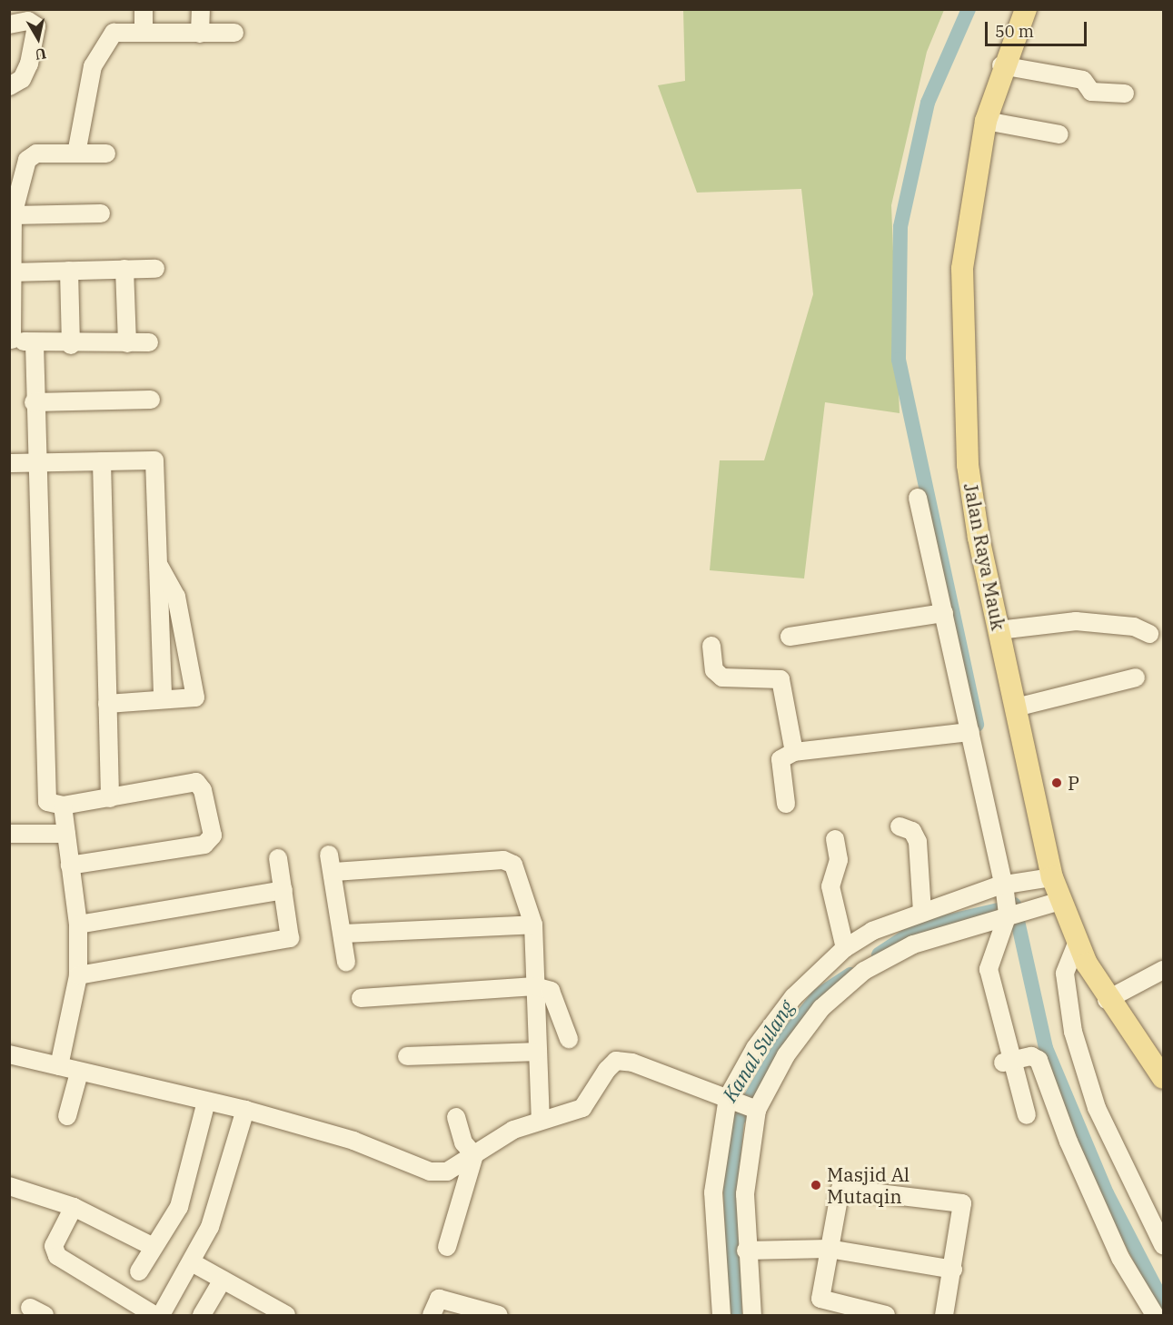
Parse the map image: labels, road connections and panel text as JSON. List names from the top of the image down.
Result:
{
  "streets": {
    "main road": ["Jalan Raya Mauk"]
  },
  "water": ["Kanal Sulang"],
  "places": ["P", "Masjid Al Mutaqin"],
  "scale_bar": "50 m",
  "north": "bottom"
}
